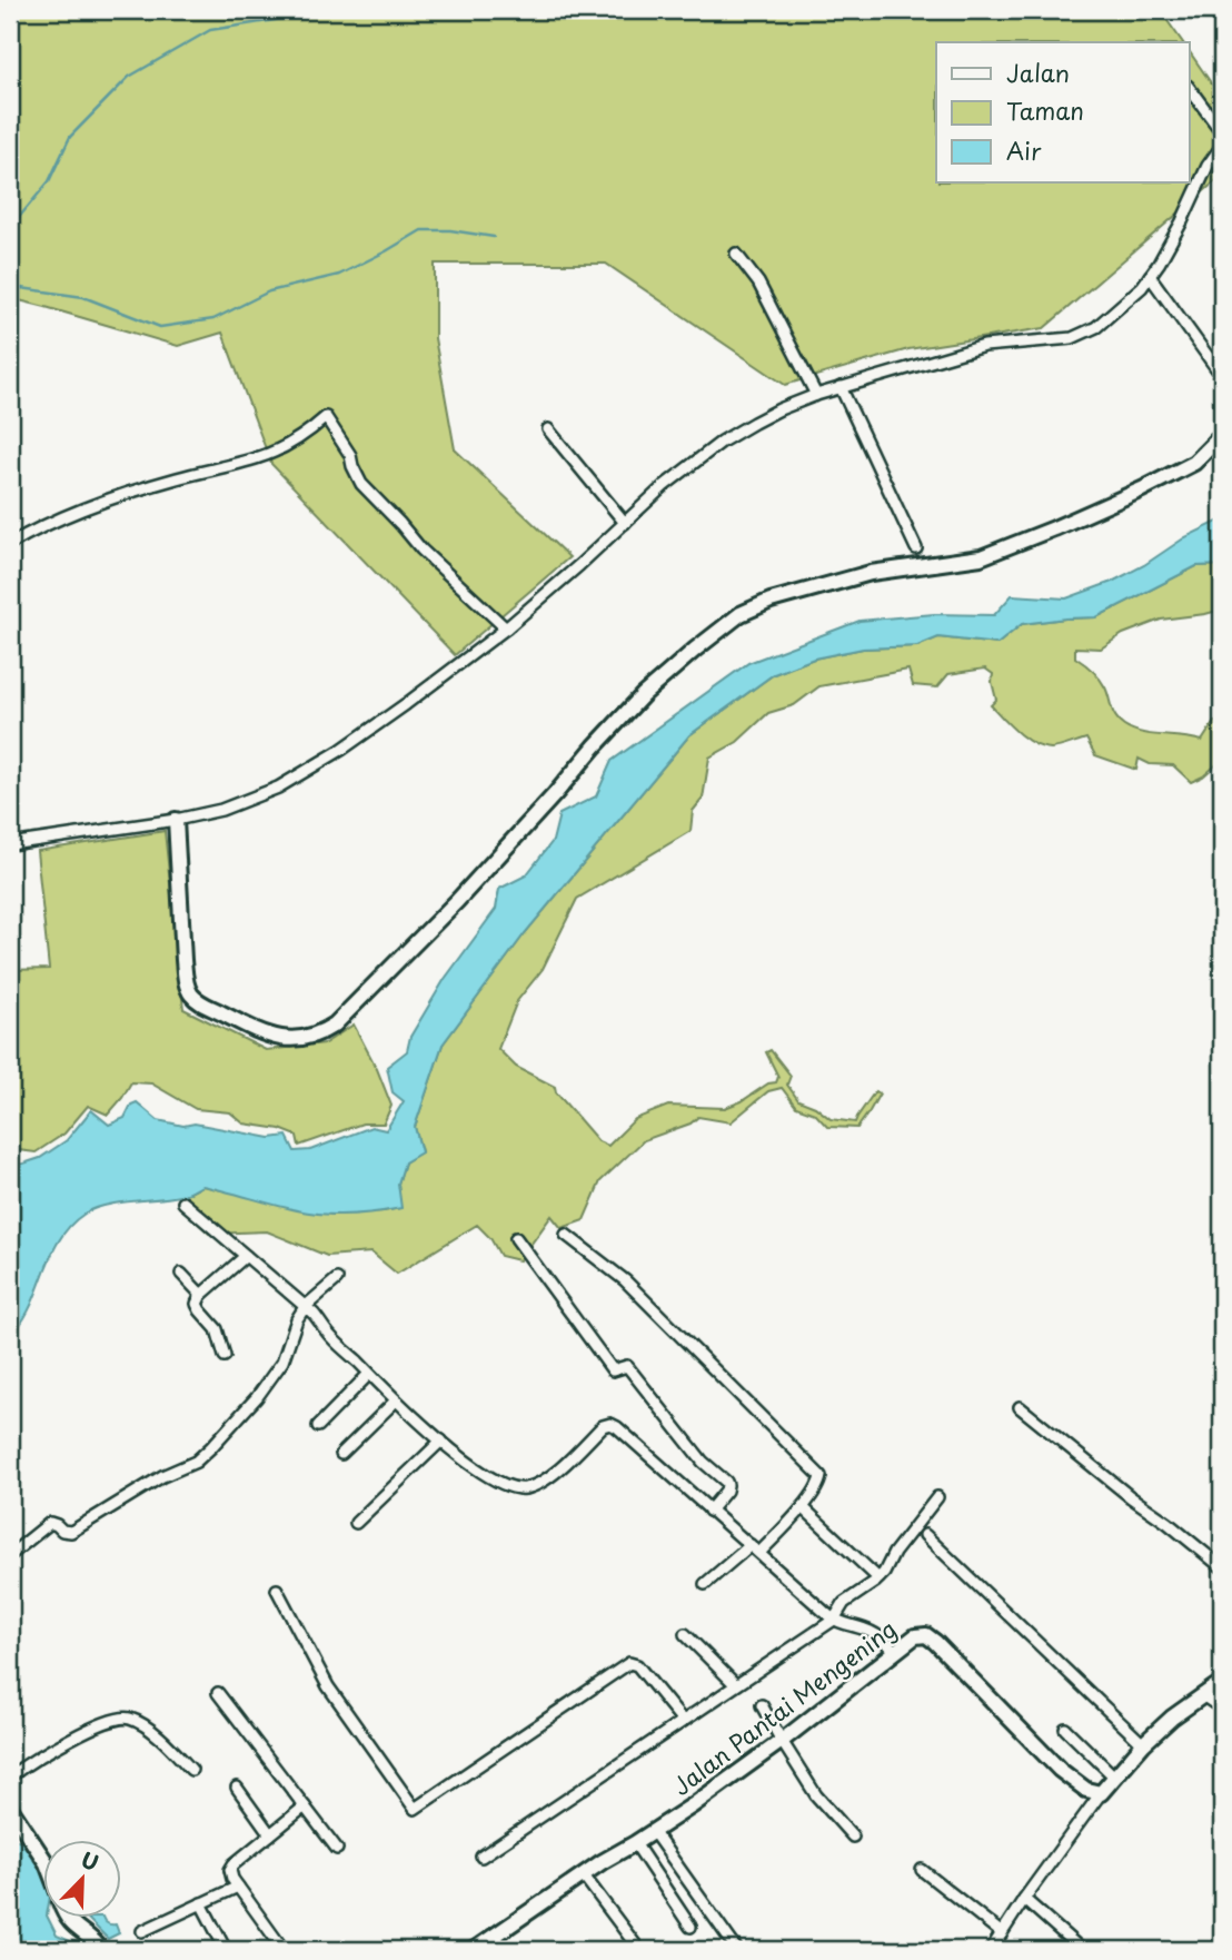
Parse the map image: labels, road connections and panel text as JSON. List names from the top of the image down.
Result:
{
  "streets": {
    "street": ["Jalan Pantai Mengening"]
  },
  "legend": ["Jalan", "Taman", "Air"],
  "north": "top right"
}
